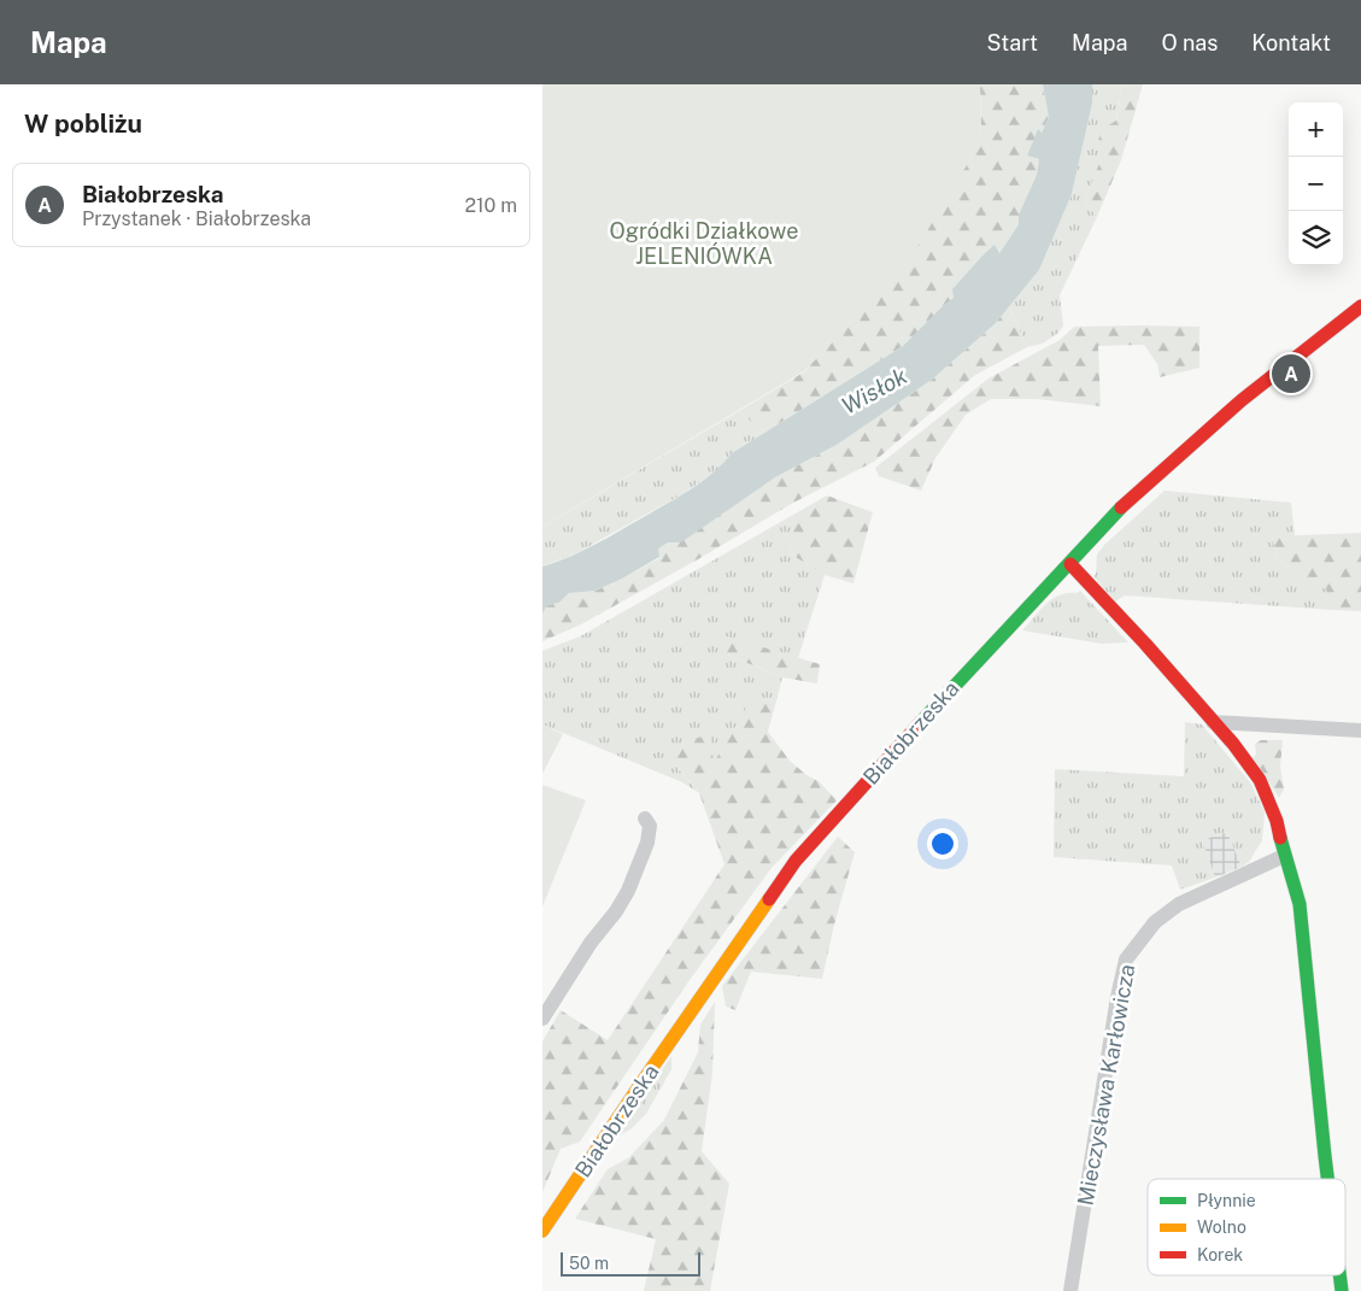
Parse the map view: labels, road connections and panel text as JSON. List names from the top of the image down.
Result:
{
  "streets": {
    "street": ["Białobrzeska", "Mieczysława Karłowicza"]
  },
  "water": ["Wisłok"],
  "parks": ["Ogródki Działkowe JELENIÓWKA"],
  "legend": ["Płynnie", "Wolno", "Korek"],
  "scale_bar": "50 m",
  "page": {
    "header": "Mapa",
    "nav": [
      "Start",
      "Mapa",
      "O nas",
      "Kontakt"
    ],
    "heading": "W pobliżu",
    "map_buttons": ["+", "−"],
    "list": [
      {
        "mark": "A",
        "name": "Białobrzeska",
        "note": "Przystanek · Białobrzeska",
        "value": "210 m"
      }
    ],
    "pins": "A",
    "scale": "50 m"
  }
}
